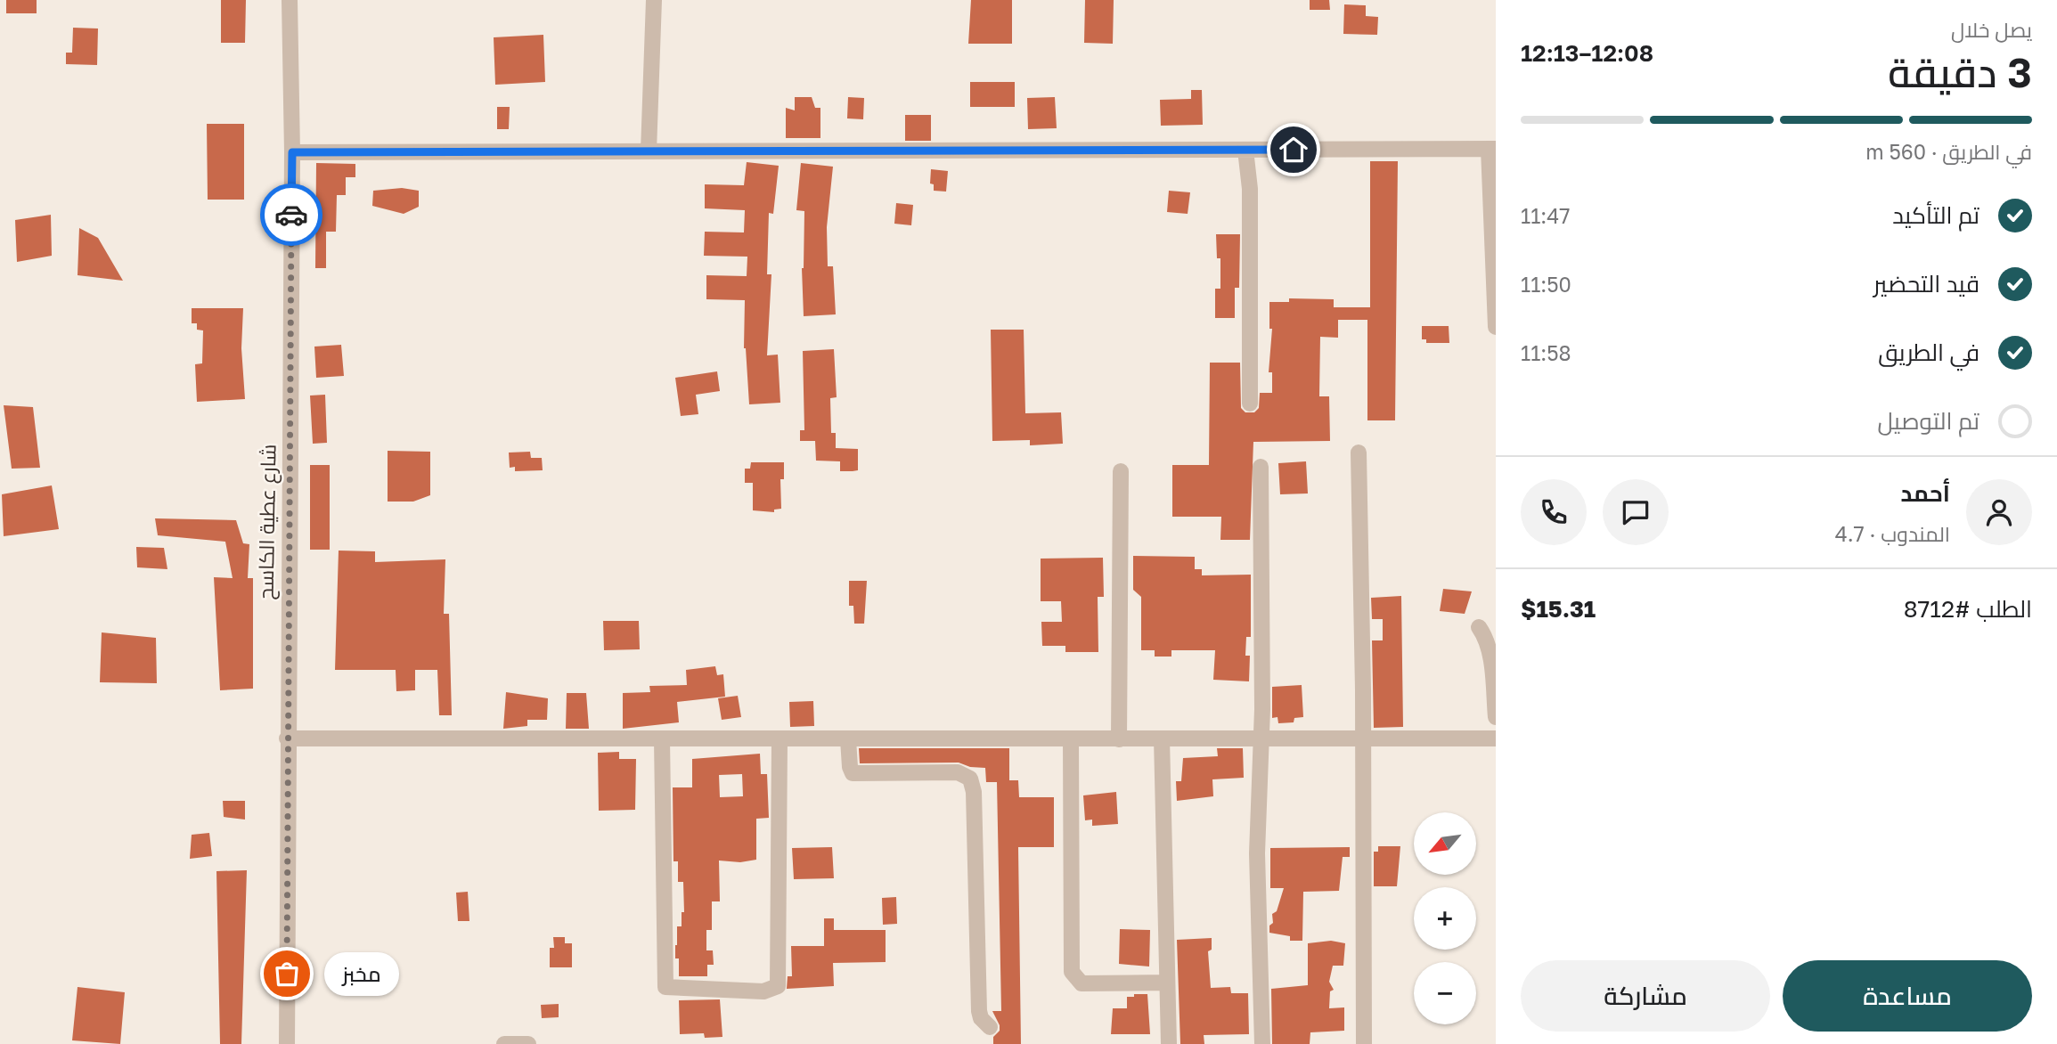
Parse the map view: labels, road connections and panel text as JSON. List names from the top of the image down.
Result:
{
  "streets": {
    "street": ["شارع عطية الكاسح"]
  },
  "places": ["مخبز"],
  "north": "bottom left",
  "page": {
    "heading": ["3 دقيقة", "يصل خلال", "12:08–12:13"],
    "panel": [
      "أحمد",
      "المندوب · 4.7",
      "الطلب #8712",
      "$15.31"
    ],
    "bar": "في الطريق · 560 m",
    "list": [
      ["تم التأكيد", "11:47"],
      ["قيد التحضير", "11:50"],
      ["في الطريق", "11:58"],
      "تم التوصيل"
    ],
    "map_buttons": ["+", "−"],
    "buttons": ["مساعدة", "مشاركة"],
    "bubble": "مخبز"
  }
}
